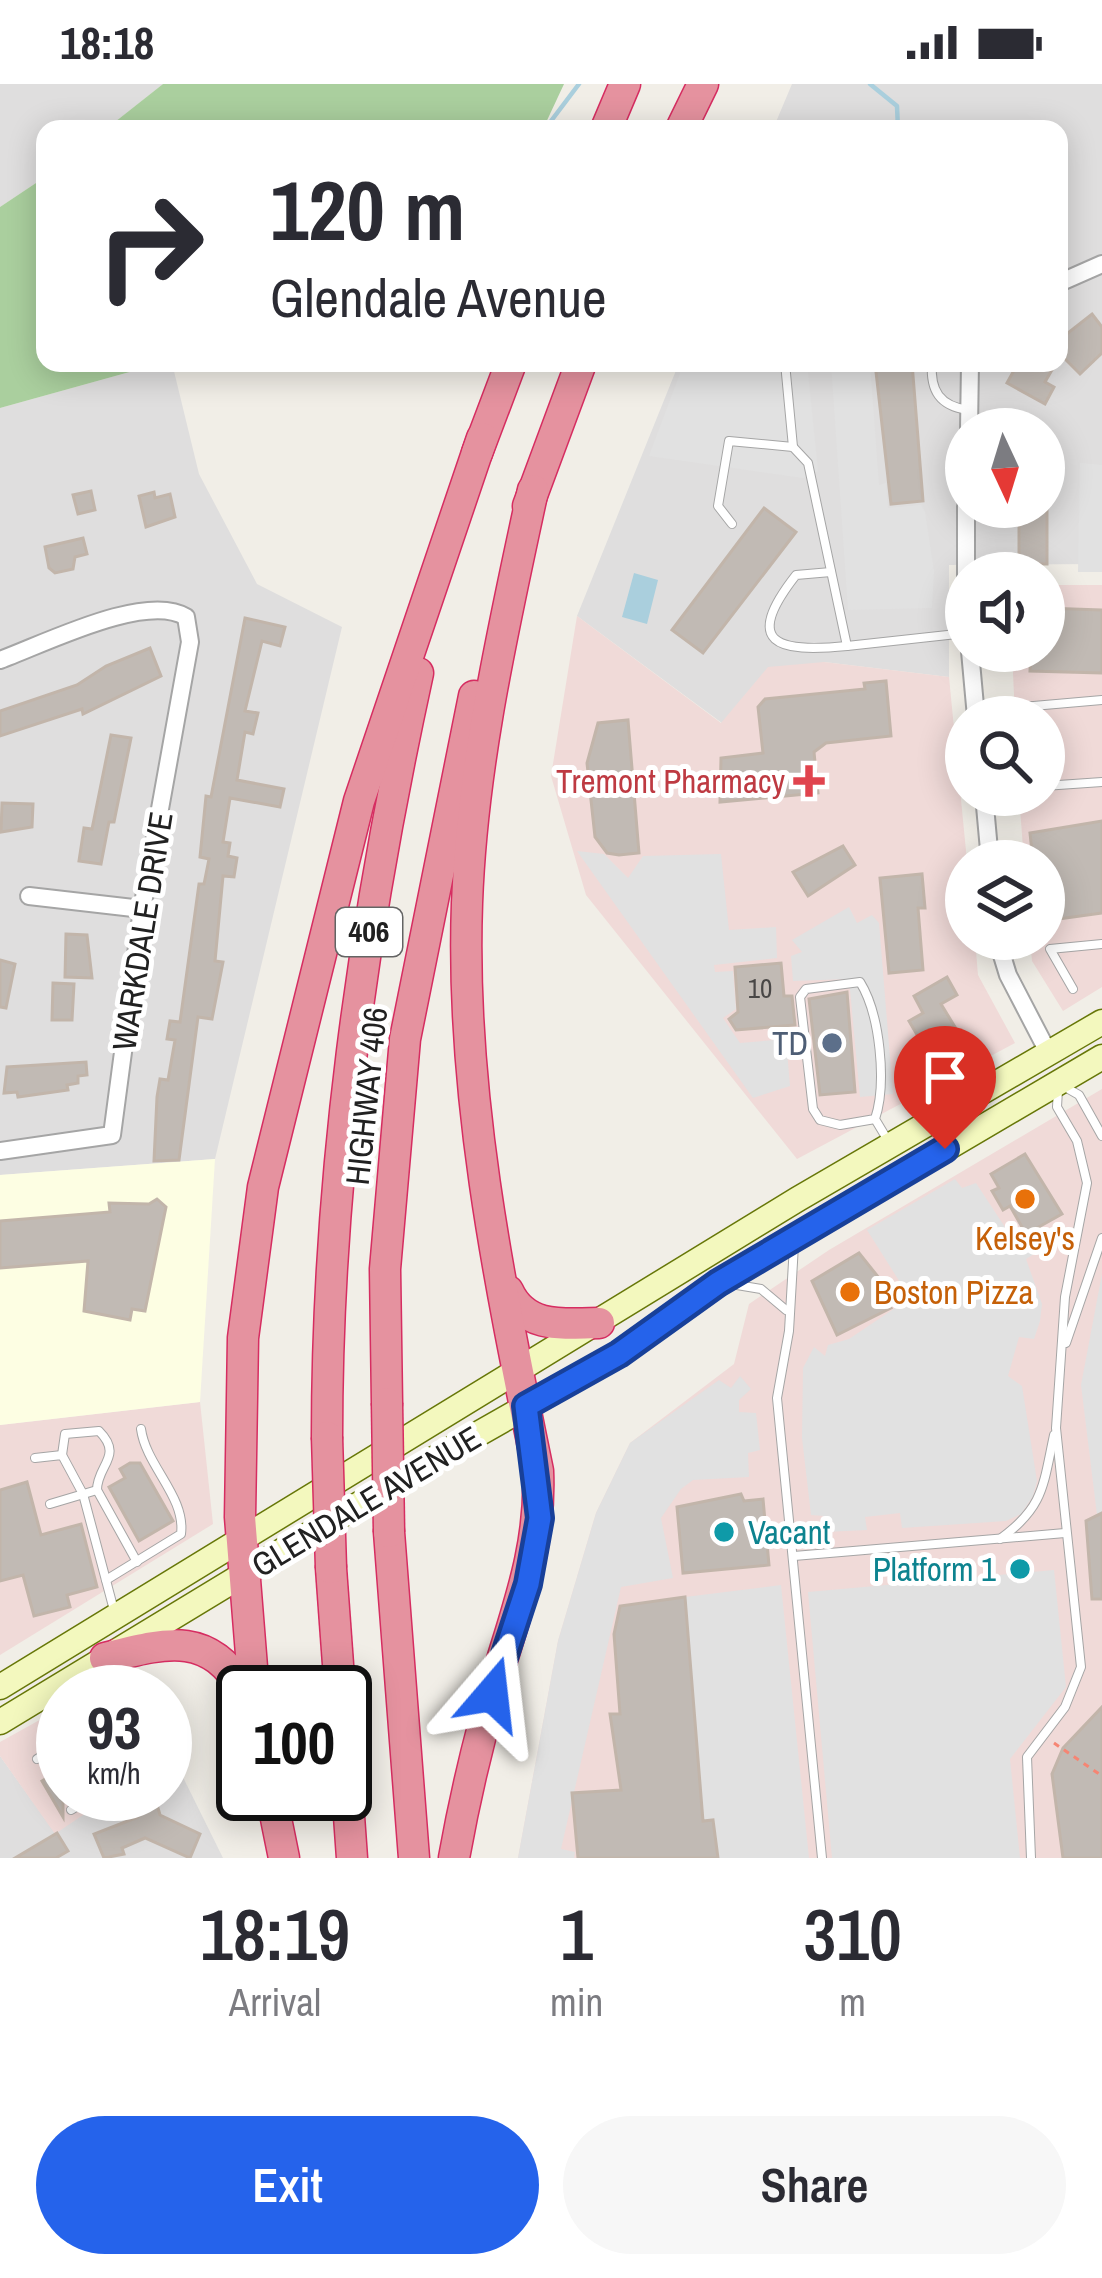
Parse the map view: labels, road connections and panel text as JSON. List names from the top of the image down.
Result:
{
  "streets": {
    "highway": ["406", "HIGHWAY 406"],
    "main road": ["GLENDALE AVENUE"],
    "street": ["WARKDALE DRIVE"]
  },
  "places": {
    "health": ["Tremont Pharmacy"],
    "other": [
      "TD",
      "Kelsey's",
      "Boston Pizza",
      "Vacant",
      "Platform 1"
    ]
  },
  "house_numbers": ["10"],
  "north": "bottom",
  "page": {
    "status": "18:18",
    "turn": ["120 m", "Glendale Avenue"],
    "speed": "93 km/h",
    "limit": "100",
    "eta": [
      "18:19",
      "Arrival",
      "1",
      "min",
      "310",
      "m"
    ],
    "buttons": ["Exit", "Share"]
  }
}
